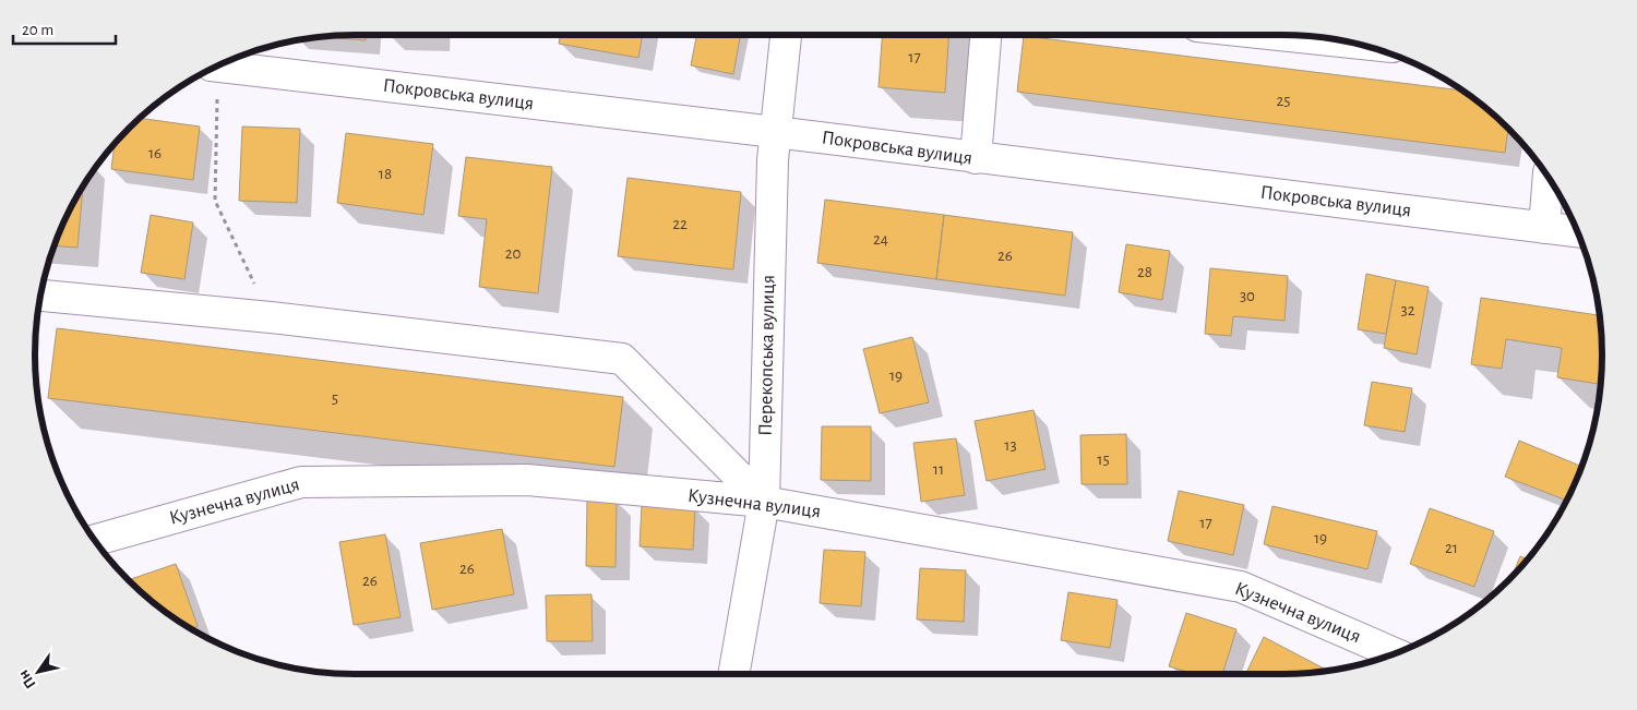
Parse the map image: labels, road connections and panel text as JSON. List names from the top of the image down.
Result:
{
  "streets": {
    "street": ["Покровська вулиця", "Перекопська вулиця", "Кузнечна вулиця"]
  },
  "crossings": [
    ["Покровська вулиця", "Перекопська вулиця"],
    ["Перекопська вулиця", "Кузнечна вулиця"]
  ],
  "house_numbers": [
    "17",
    "25",
    "16",
    "18",
    "22",
    "24",
    "20",
    "26",
    "28",
    "30",
    "32",
    "19",
    "5",
    "13",
    "15",
    "11",
    "17",
    "19",
    "21",
    "26",
    "26"
  ],
  "scale_bar": "20 m",
  "north": "bottom left"
}
